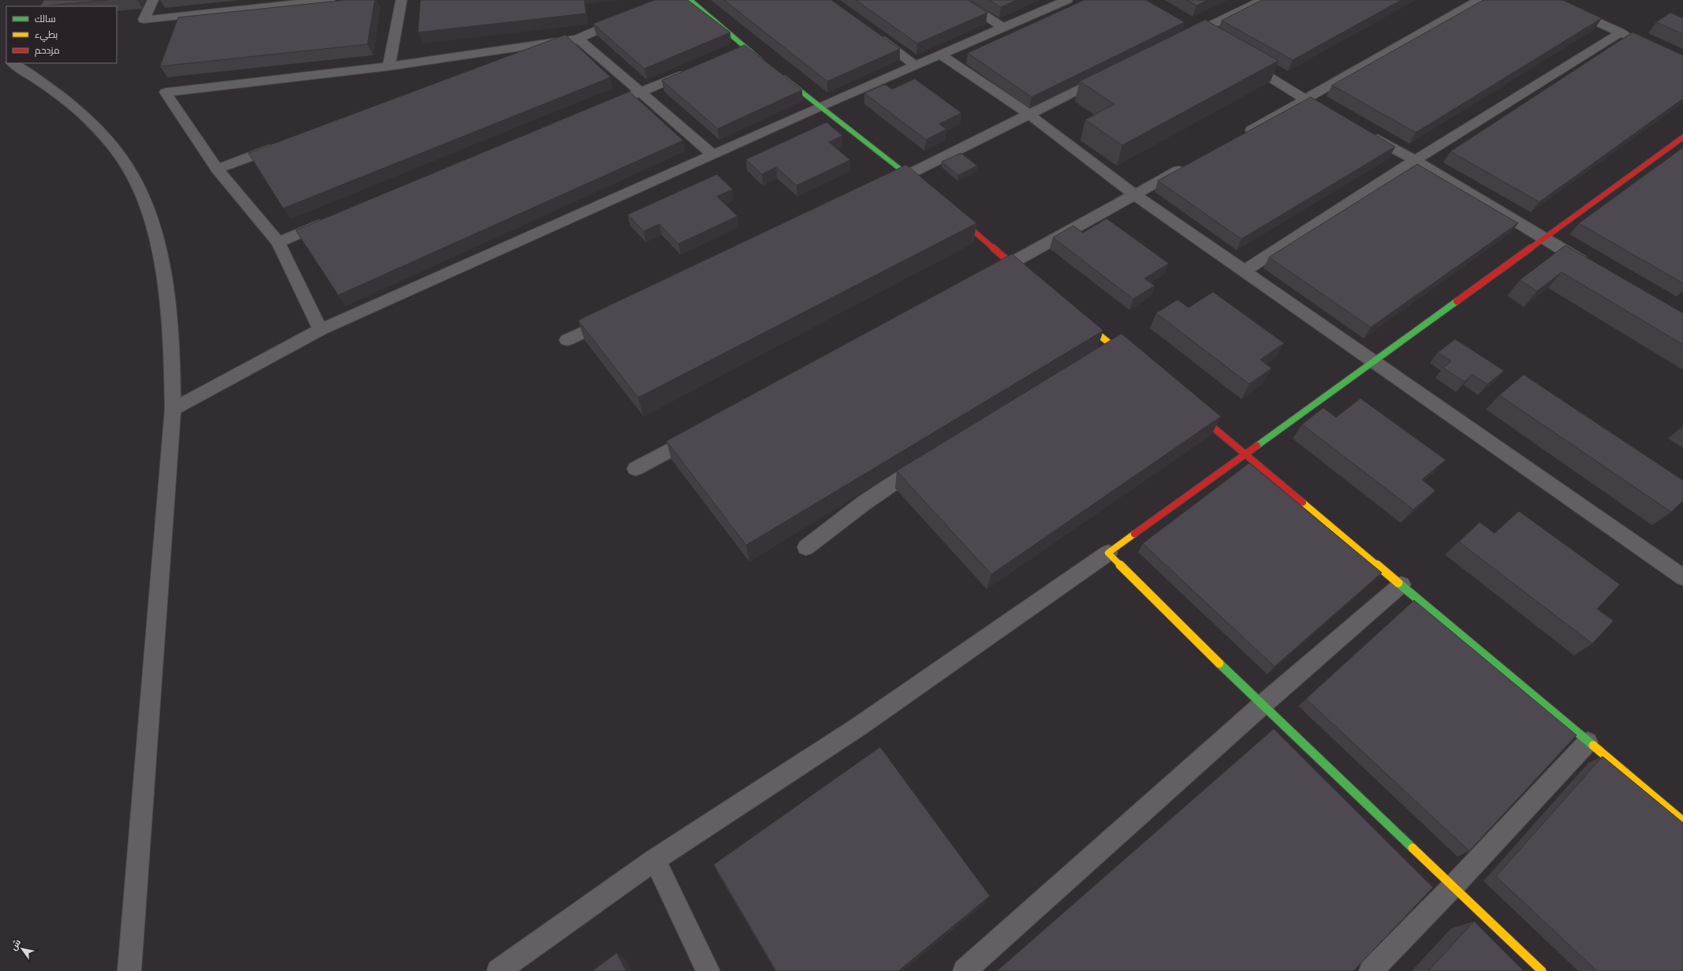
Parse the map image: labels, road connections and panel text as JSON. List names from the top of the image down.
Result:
{
  "legend": ["سالك", "بطيء", "مزدحم"],
  "north": "top left"
}
